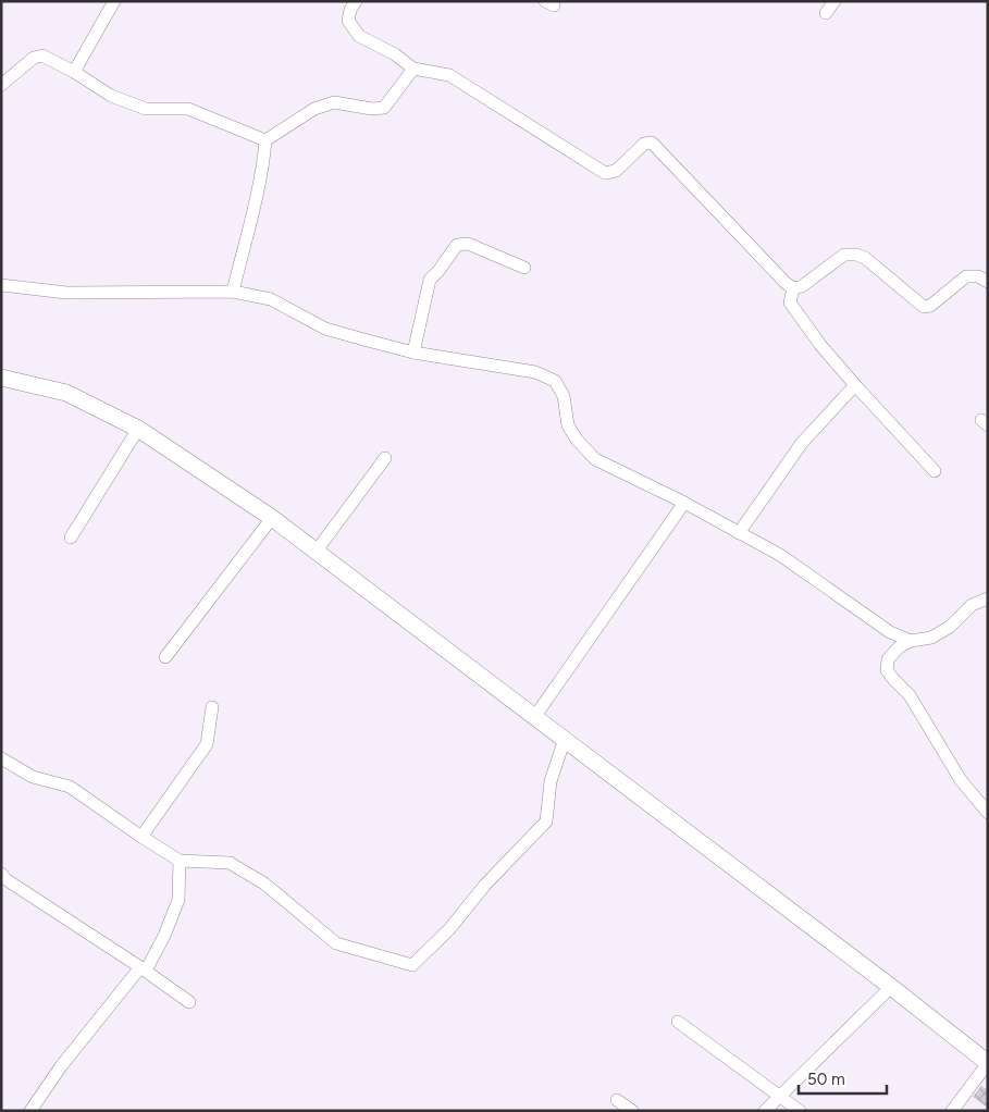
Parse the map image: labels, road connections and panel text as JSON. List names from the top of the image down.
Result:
{
  "scale_bar": "50 m"
}
